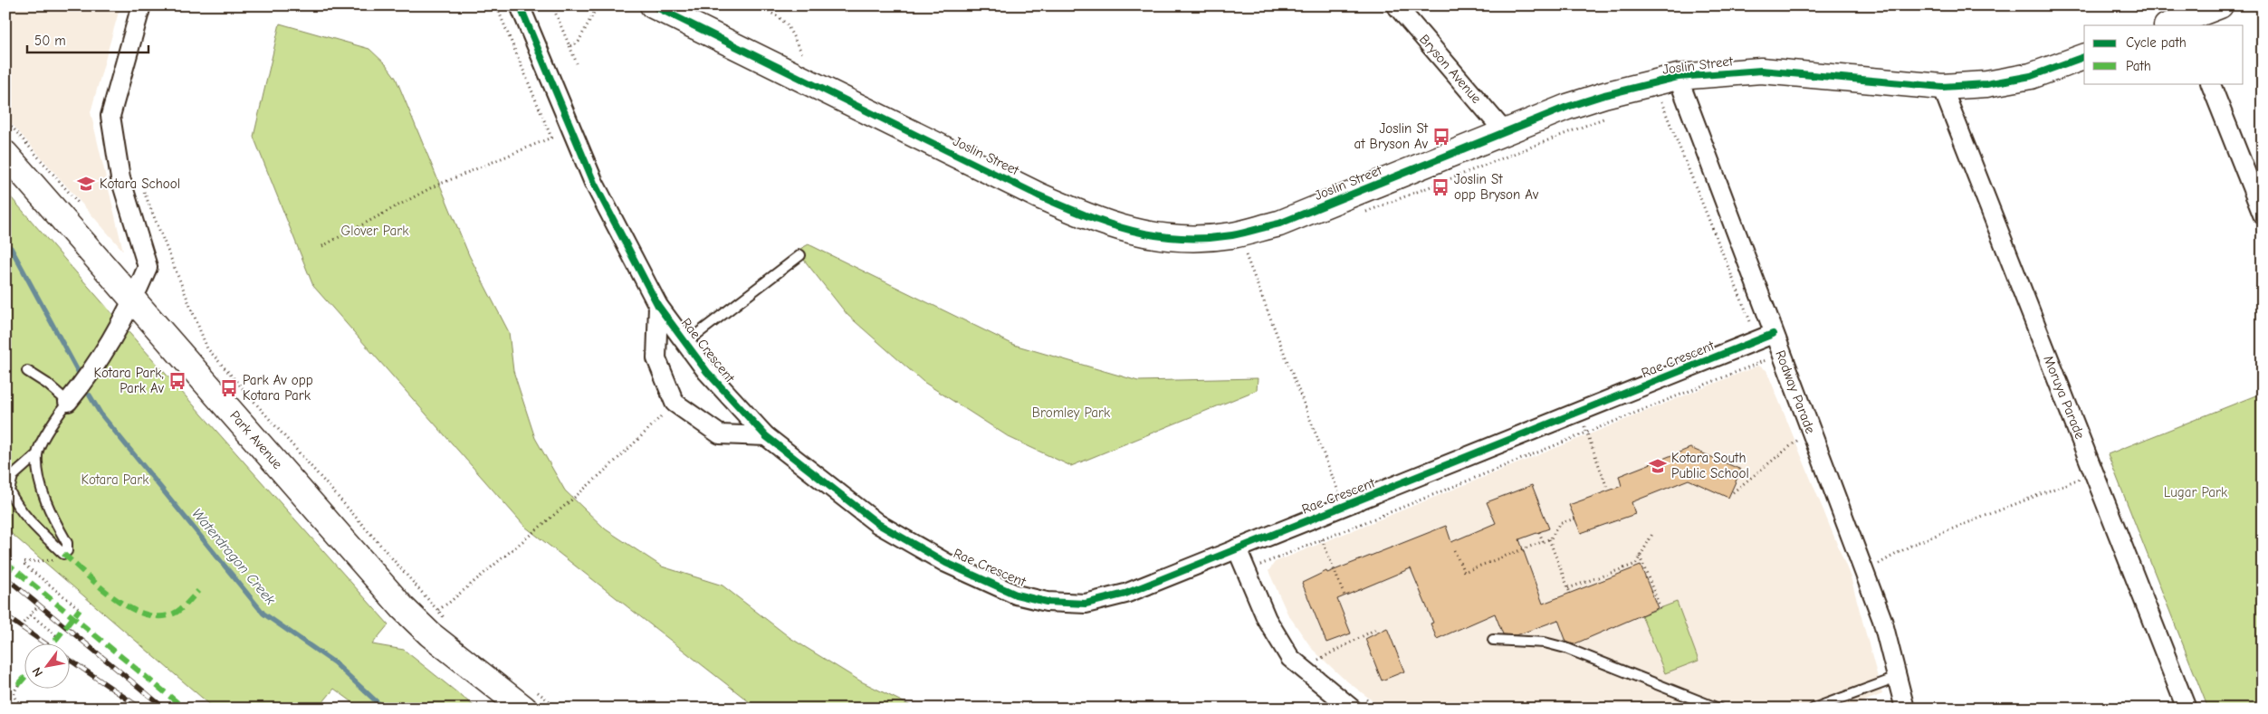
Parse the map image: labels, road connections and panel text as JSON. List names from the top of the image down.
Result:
{
  "streets": {
    "street": [
      "Joslin Street",
      "Bryson Avenue",
      "Rae Crescent",
      "Rodway Parade",
      "Moruya Parade",
      "Park Avenue"
    ]
  },
  "crossings": [
    ["Joslin Street", "Bryson Avenue"],
    ["Joslin Street", "Rodway Parade"],
    ["Joslin Street", "Moruya Parade"],
    ["Rae Crescent", "Rodway Parade"]
  ],
  "water": ["Waterdragon Creek"],
  "parks": [
    "Glover Park",
    "Bromley Park",
    "Kotara Park",
    "Lugar Park"
  ],
  "places": {
    "bus stop": [
      "Joslin St at Bryson Av",
      "Joslin St opp Bryson Av",
      "Kotara Park, Park Av",
      "Park Av opp Kotara Park"
    ],
    "school or university": ["Kotara School", "Kotara South Public School"]
  },
  "legend": ["Cycle path", "Path"],
  "scale_bar": "50 m",
  "north": "bottom left"
}
